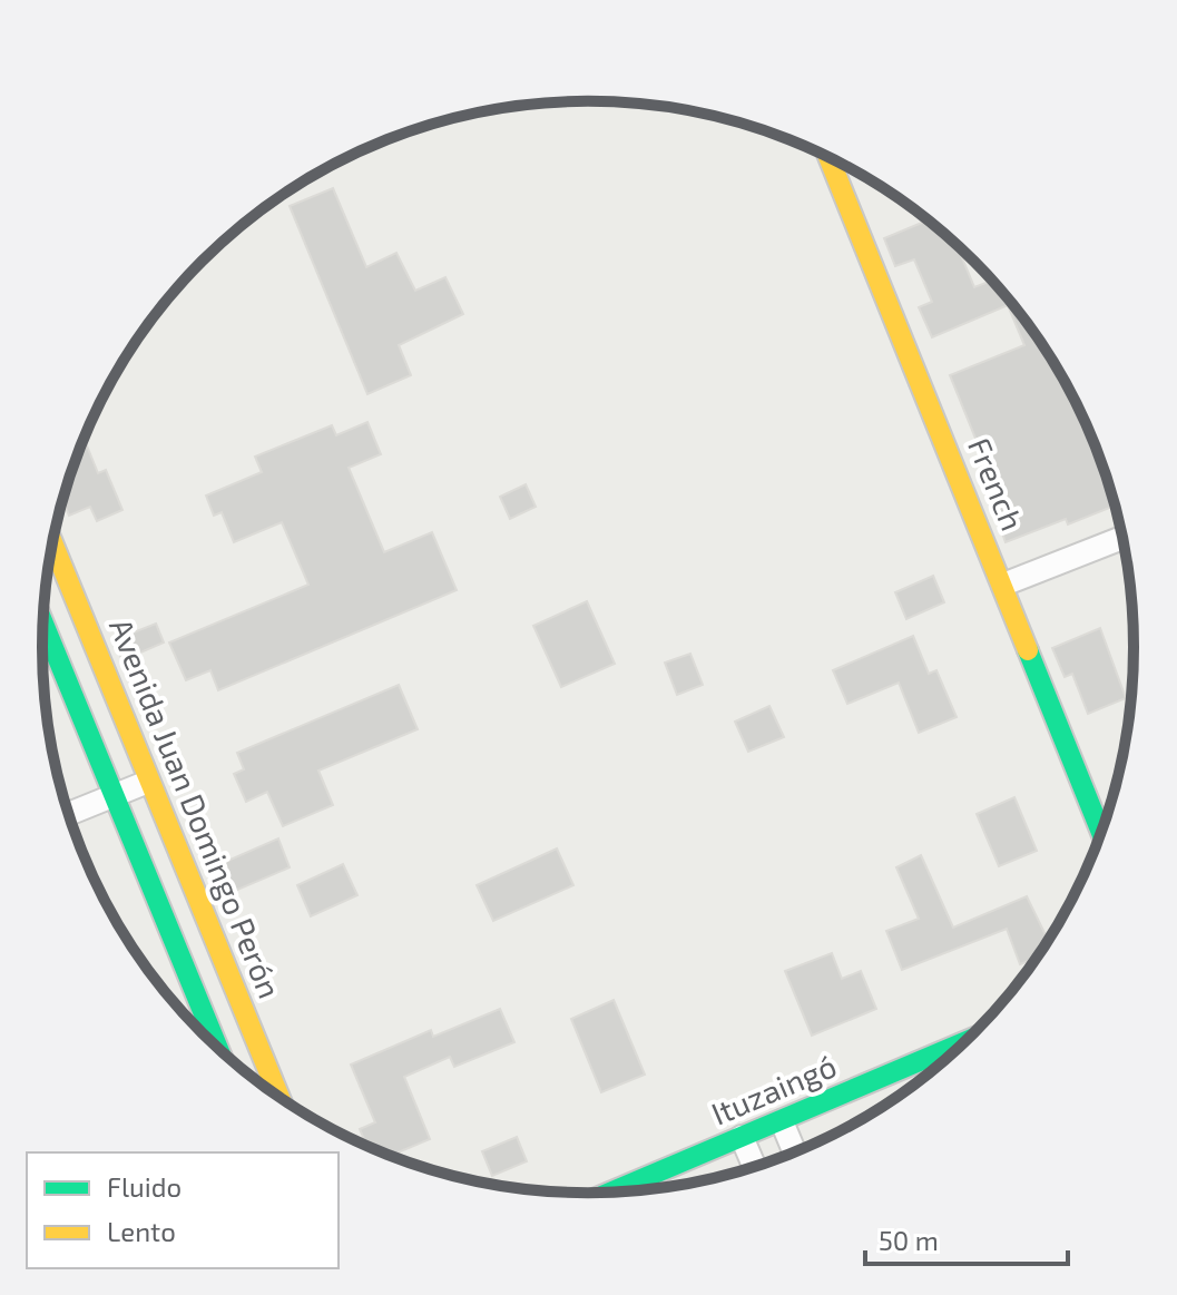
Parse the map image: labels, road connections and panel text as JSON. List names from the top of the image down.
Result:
{
  "streets": {
    "street": ["French", "Avenida Juan Domingo Perón", "Ituzaingó"]
  },
  "legend": ["Fluido", "Lento"],
  "scale_bar": "50 m"
}
